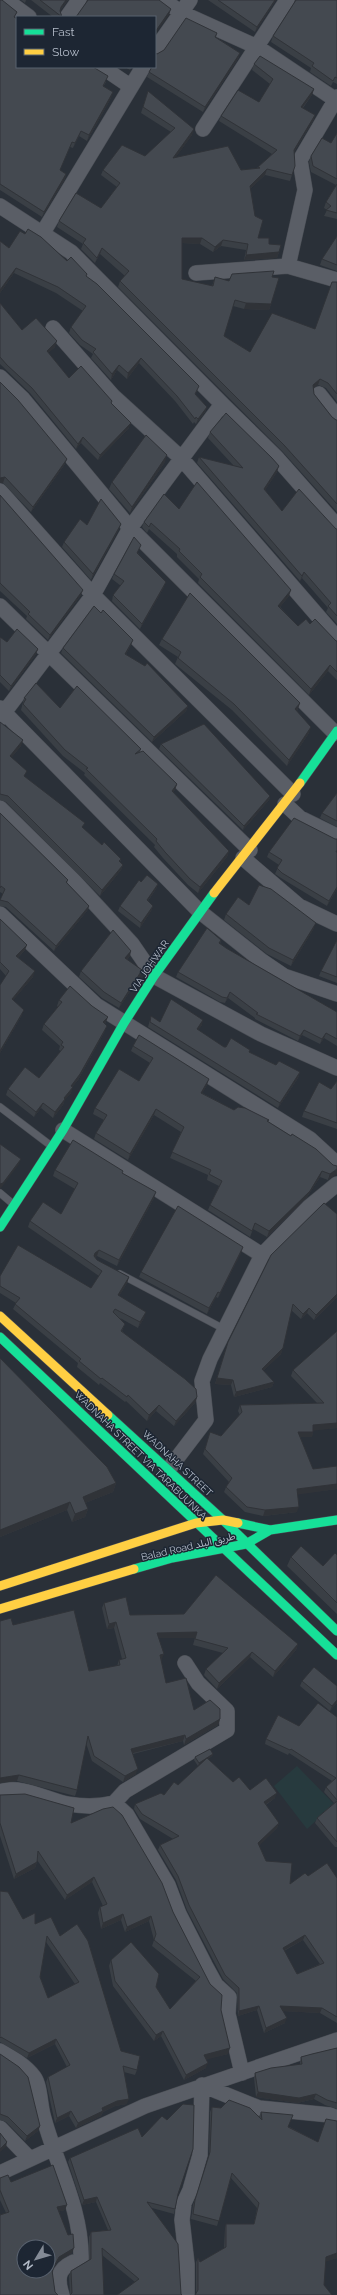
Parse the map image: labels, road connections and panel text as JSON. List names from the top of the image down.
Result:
{
  "streets": {
    "main road": [
      "VIA JOHWAR",
      "WADNAHA STREET VIA TARABUUNKA",
      "WADNAHA STREET",
      "Balad Road طريق البلد"
    ]
  },
  "crossings": [
    ["WADNAHA STREET VIA TARABUUNKA", "Balad Road طريق البلد"],
    ["WADNAHA STREET", "Balad Road طريق البلد"]
  ],
  "legend": ["Fast", "Slow"],
  "north": "bottom left"
}
